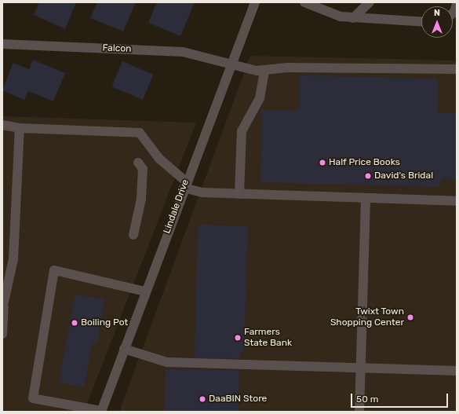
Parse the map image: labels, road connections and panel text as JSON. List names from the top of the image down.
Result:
{
  "streets": {
    "street": ["Falcon", "Lindale Drive"]
  },
  "crossings": [
    ["Falcon", "Lindale Drive"]
  ],
  "places": [
    "Half Price Books",
    "David's Bridal",
    "Twixt Town Shopping Center",
    "Boiling Pot",
    "Farmers State Bank",
    "DaaBIN Store"
  ],
  "scale_bar": "50 m",
  "north": "top"
}
